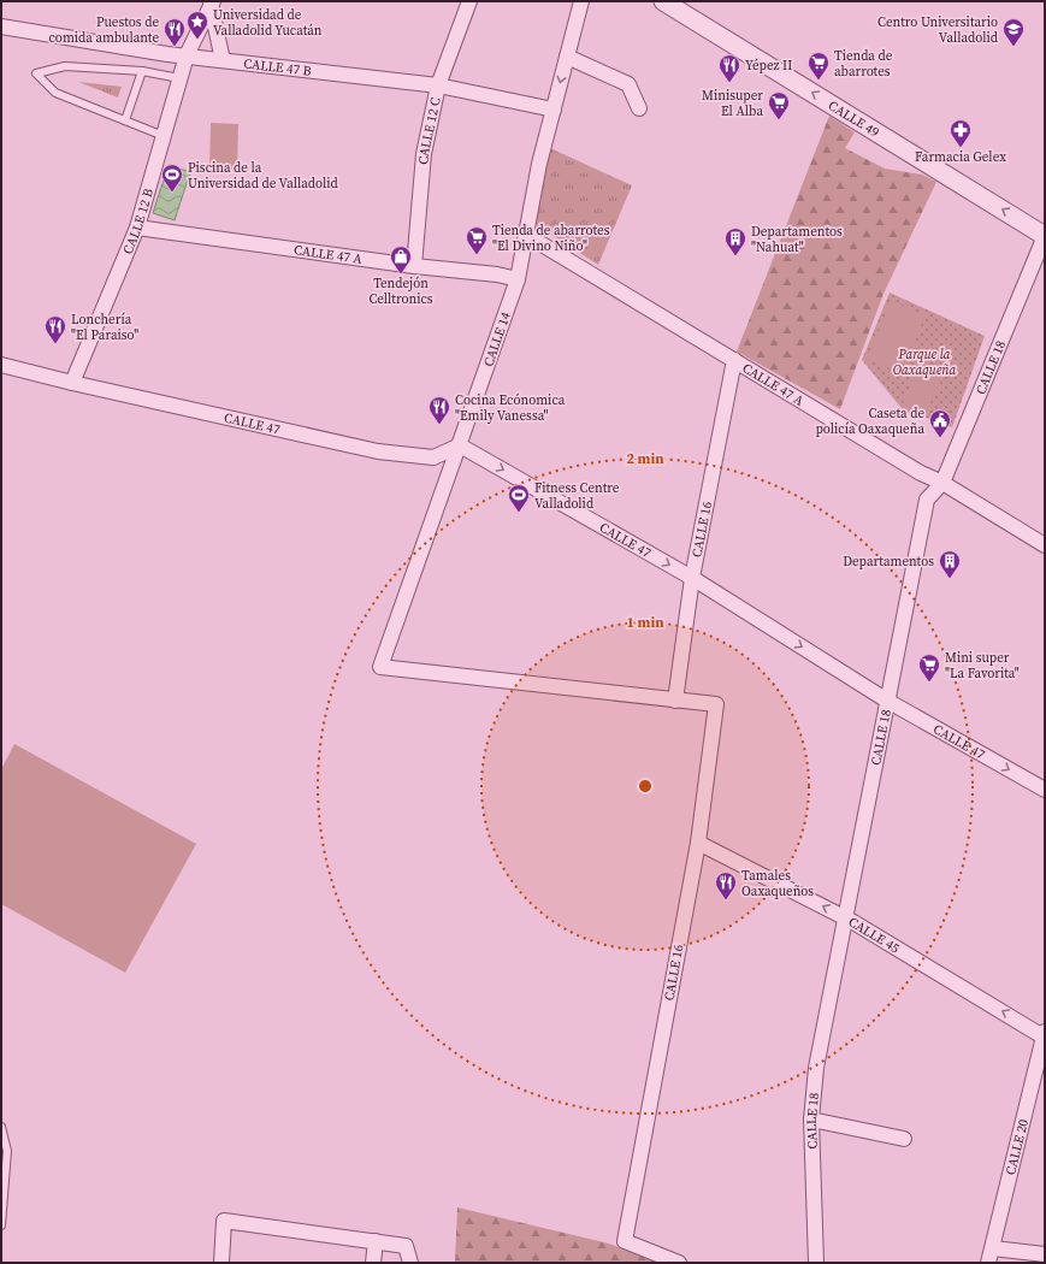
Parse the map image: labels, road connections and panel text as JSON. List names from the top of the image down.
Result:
{
  "streets": {
    "street": [
      "CALLE 47 B",
      "CALLE 49",
      "CALLE 12 C",
      "CALLE 12 B",
      "CALLE 47 A",
      "CALLE 14",
      "CALLE 18",
      "CALLE 47",
      "CALLE 16",
      "CALLE 45",
      "CALLE 20"
    ]
  },
  "crossings": [
    ["CALLE 47 B", "CALLE 12 C"],
    ["CALLE 47 B", "CALLE 12 B"],
    ["CALLE 47 B", "CALLE 14"],
    ["CALLE 49", "CALLE 18"],
    ["CALLE 12 C", "CALLE 47 A"],
    ["CALLE 12 B", "CALLE 47 A"],
    ["CALLE 12 B", "CALLE 47"],
    ["CALLE 47 A", "CALLE 14"],
    ["CALLE 47 A", "CALLE 18"],
    ["CALLE 47 A", "CALLE 16"],
    ["CALLE 14", "CALLE 47"],
    ["CALLE 14", "CALLE 16"],
    ["CALLE 18", "CALLE 47"],
    ["CALLE 18", "CALLE 45"],
    ["CALLE 47", "CALLE 16"],
    ["CALLE 16", "CALLE 45"],
    ["CALLE 45", "CALLE 20"]
  ],
  "one_way": ["CALLE 49", "CALLE 47", "CALLE 45"],
  "parks": ["Parque la Oaxaqueña"],
  "places": {
    "place": ["Universidad de Valladolid Yucatán"],
    "restaurant": [
      "Puestos de comida ambulante",
      "Yépez II",
      "Lonchería \"El Paraiso\"",
      "Cocina Ecónomica \"Emily Vanessa\"",
      "Tamales Oaxaqueños"
    ],
    "school or university": ["Centro Universitario Valladolid"],
    "supermarket": [
      "Tienda de abarrotes",
      "Minisuper El Alba",
      "Tienda de abarrotes \"El Divino Niño\"",
      "Mini super \"La Favorita\""
    ],
    "pharmacy": ["Farmacia Gelex"],
    "sports": ["Piscina de la Universidad de Valladolid", "Fitness Centre Valladolid"],
    "building": ["Departamentos \"Nahuat\"", "Departamentos"],
    "shop": ["Tendejón Celltronics"],
    "public building": ["Caseta de policía Oaxaqueña"]
  },
  "rings": ["2 min", "1 min"]
}
